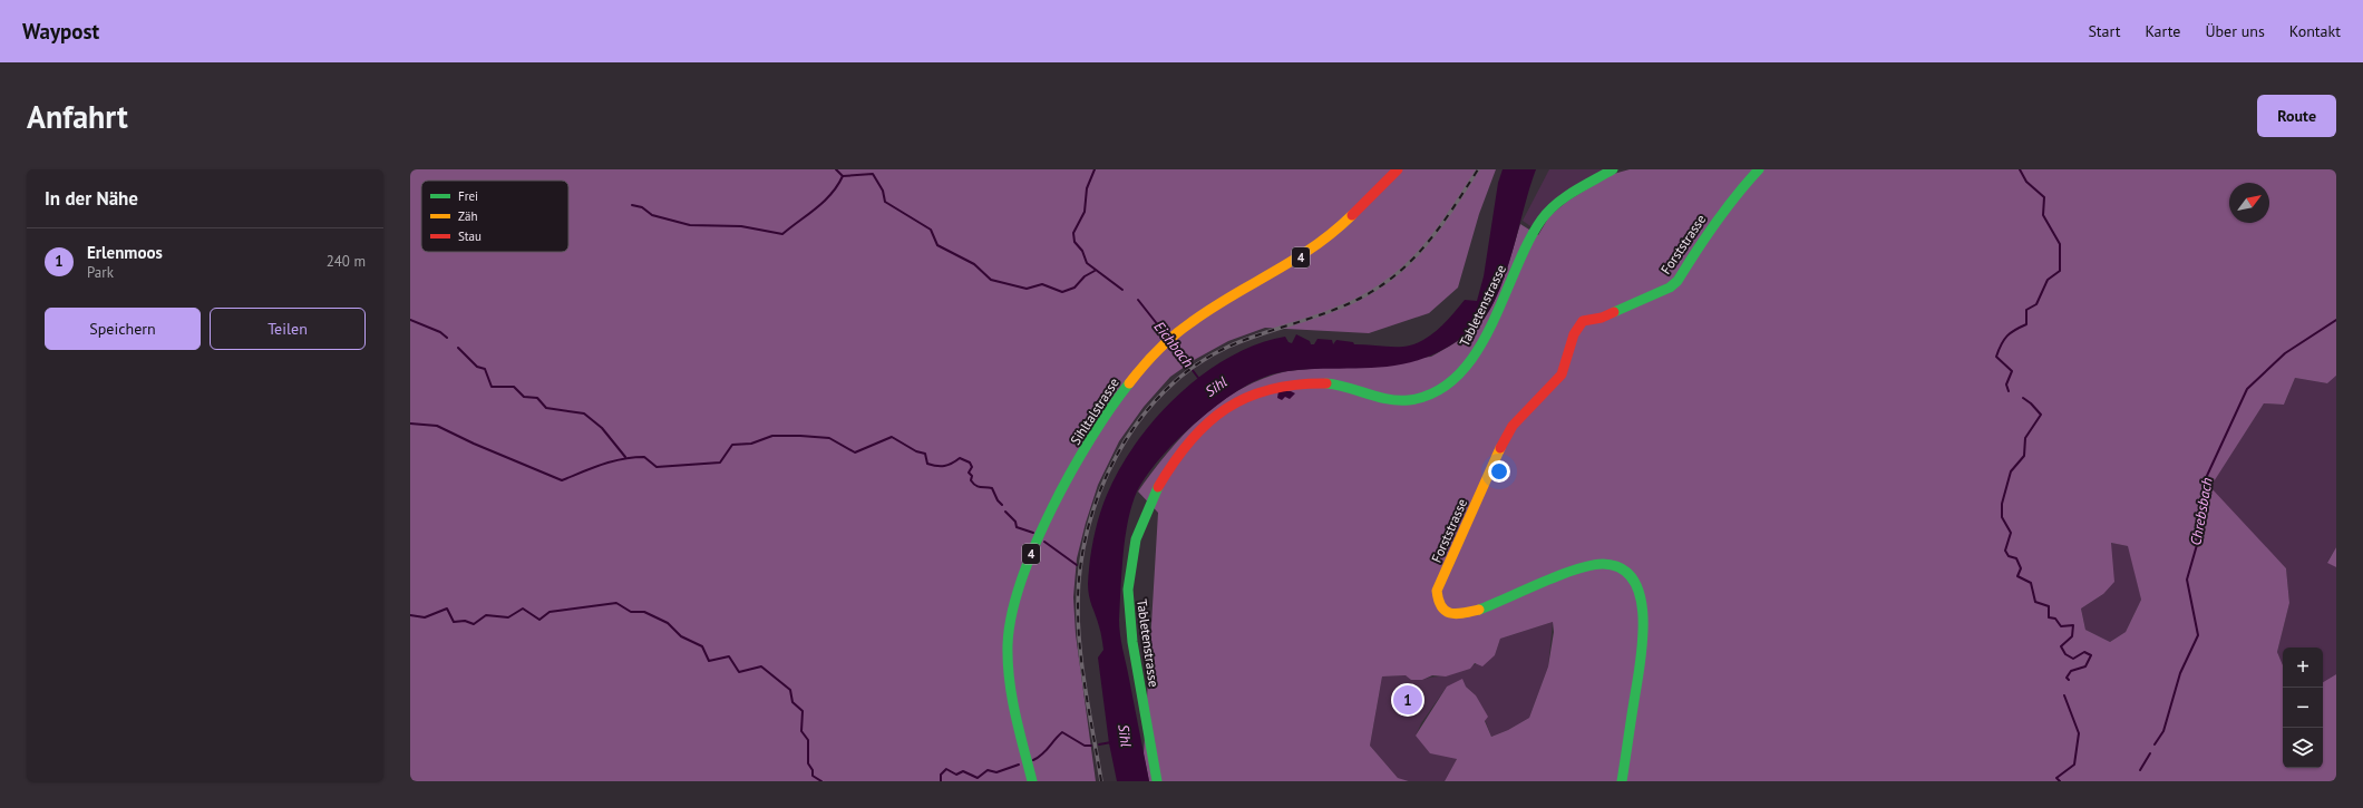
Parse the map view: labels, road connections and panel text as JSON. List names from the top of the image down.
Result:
{
  "streets": {
    "street": [
      "Forststrasse",
      "4",
      "Tabletenstrasse",
      "Sihltalstrasse"
    ]
  },
  "water": ["Eichbach", "Sihl", "Chrebsbach"],
  "legend": ["Frei", "Zäh", "Stau"],
  "north": "top right",
  "page": {
    "header": "Waypost",
    "nav": [
      "Start",
      "Karte",
      "Über uns",
      "Kontakt"
    ],
    "buttons": [
      "Route",
      ["Speichern", "Teilen"]
    ],
    "title": "Anfahrt",
    "heading": "In der Nähe",
    "list": [
      {
        "mark": "1",
        "name": "Erlenmoos",
        "note": "Park",
        "value": "240 m"
      }
    ],
    "map_buttons": ["+", "−"],
    "pins": "1"
  }
}
